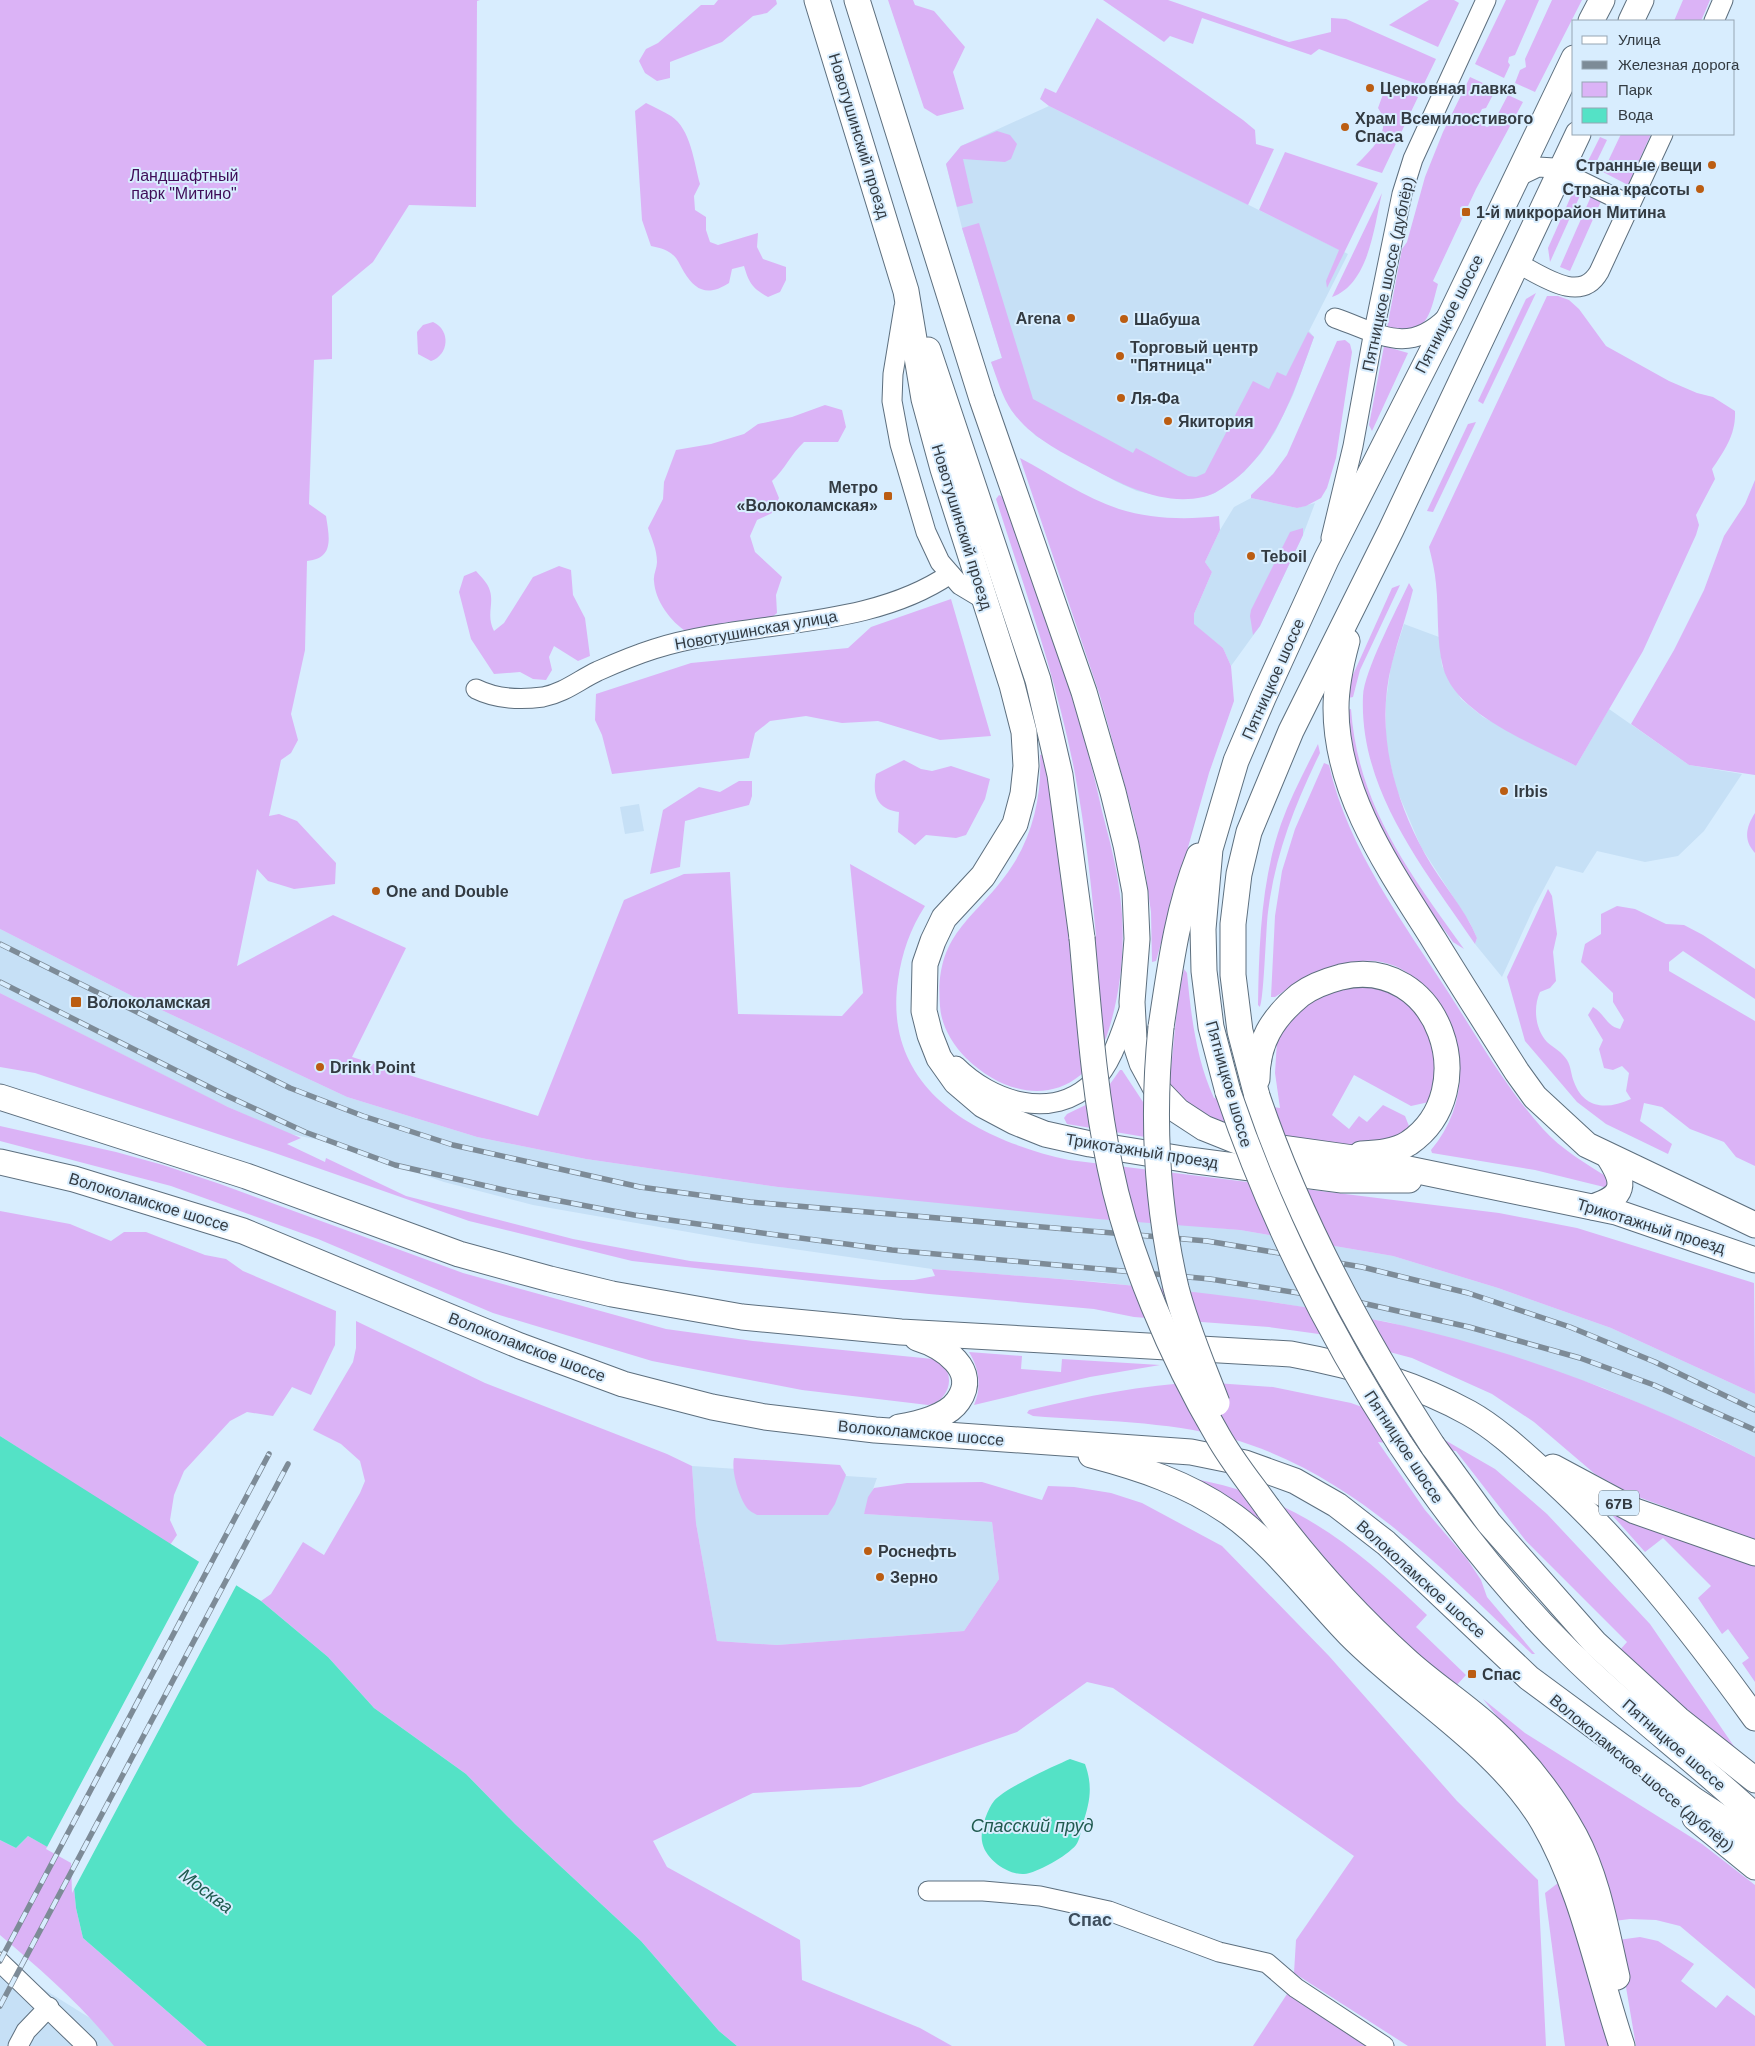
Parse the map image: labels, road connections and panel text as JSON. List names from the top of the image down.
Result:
{
  "streets": {
    "main road": [
      "Новотушинский проезд",
      "Пятницкое шоссе",
      "Трикотажный проезд",
      "Волоколамское шоссе",
      "67B",
      "Волоколамское шоссе (дублёр)"
    ],
    "street": ["Пятницкое шоссе (дублёр)", "Новотушинская улица"]
  },
  "crossings": [
    ["Новотушинский проезд", "Трикотажный проезд"],
    ["Пятницкое шоссе (дублёр)", "Пятницкое шоссе"],
    ["Волоколамское шоссе", "Волоколамское шоссе (дублёр)"]
  ],
  "districts": ["Спас"],
  "water": ["Спасский пруд", "Москва"],
  "parks": ["Ландшафтный парк \"Митино\""],
  "places": {
    "other": [
      "Церковная лавка",
      "Храм Всемилостивого Спаса",
      "Странные вещи",
      "Страна красоты",
      "Arena",
      "Шабуша",
      "Торговый центр \"Пятница\"",
      "Ля-Фа",
      "Якитория",
      "Teboil",
      "Irbis",
      "One and Double",
      "Drink Point",
      "Роснефть",
      "Зерно"
    ],
    "transit": [
      "1-й микрорайон Митина",
      "Метро «Волоколамская»",
      "Волоколамская",
      "Спас"
    ]
  },
  "legend": [
    "Улица",
    "Железная дорога",
    "Парк",
    "Вода"
  ]
}
